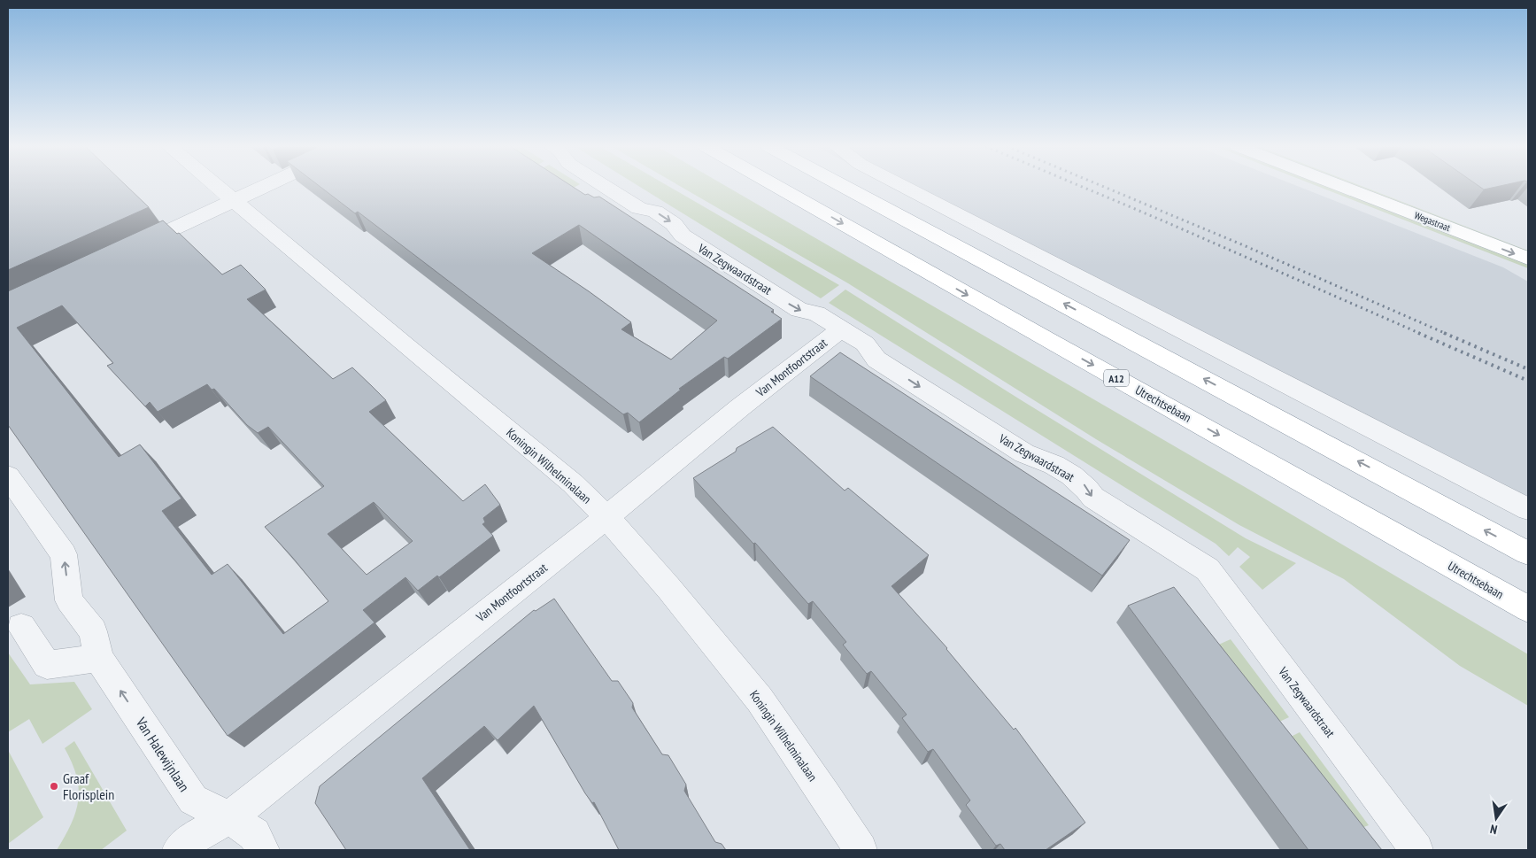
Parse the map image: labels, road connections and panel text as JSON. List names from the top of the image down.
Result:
{
  "streets": {
    "main road": ["Wegastraat", "A12", "Utrechtsebaan"],
    "street": [
      "Van Zegwaardstraat",
      "Van Montfoortstraat",
      "Koningin Wilhelminalaan",
      "Van Halewijnlaan"
    ]
  },
  "crossings": [
    ["Van Zegwaardstraat", "Van Montfoortstraat"],
    ["Van Montfoortstraat", "Koningin Wilhelminalaan"],
    ["Van Montfoortstraat", "Van Halewijnlaan"]
  ],
  "one_way": ["Van Halewijnlaan"],
  "places": ["Graaf Florisplein"],
  "north": "bottom"
}
